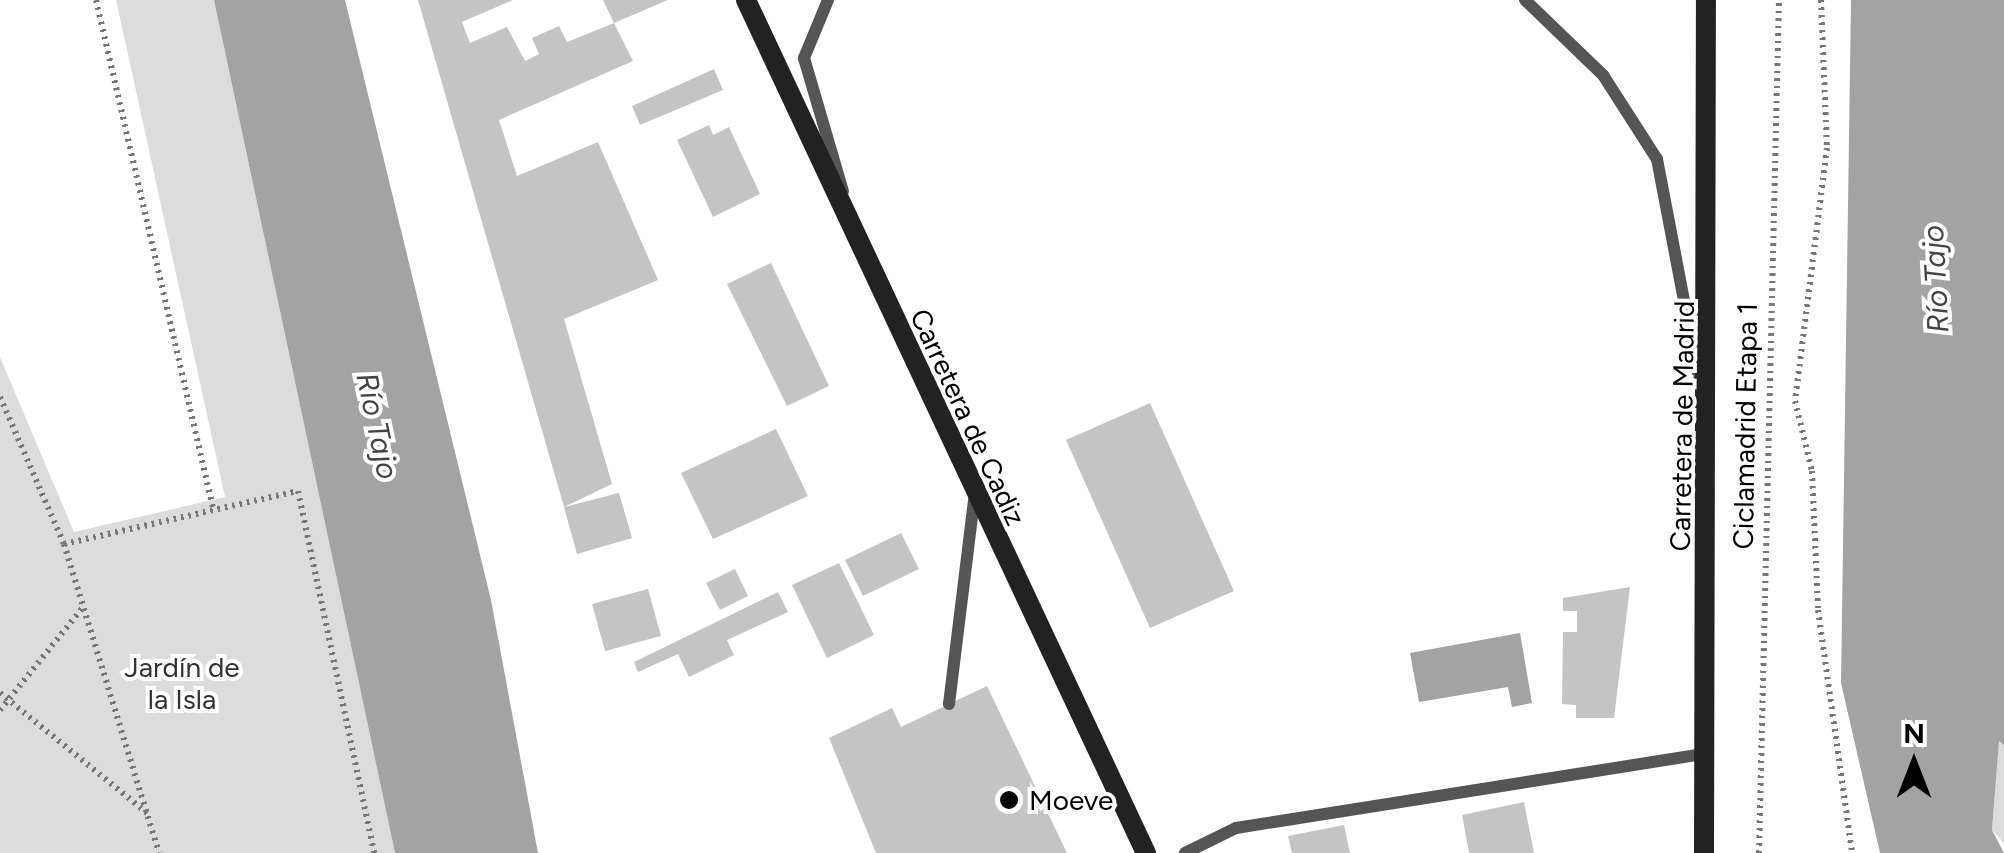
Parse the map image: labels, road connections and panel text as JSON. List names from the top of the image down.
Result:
{
  "streets": {
    "main road": ["Carretera de Cadiz", "Carretera de Madrid"],
    "path": ["Ciclamadrid Etapa 1"]
  },
  "water": ["Río Tajo"],
  "parks": ["Jardín de la Isla"],
  "places": ["Moeve"],
  "north": "top"
}
